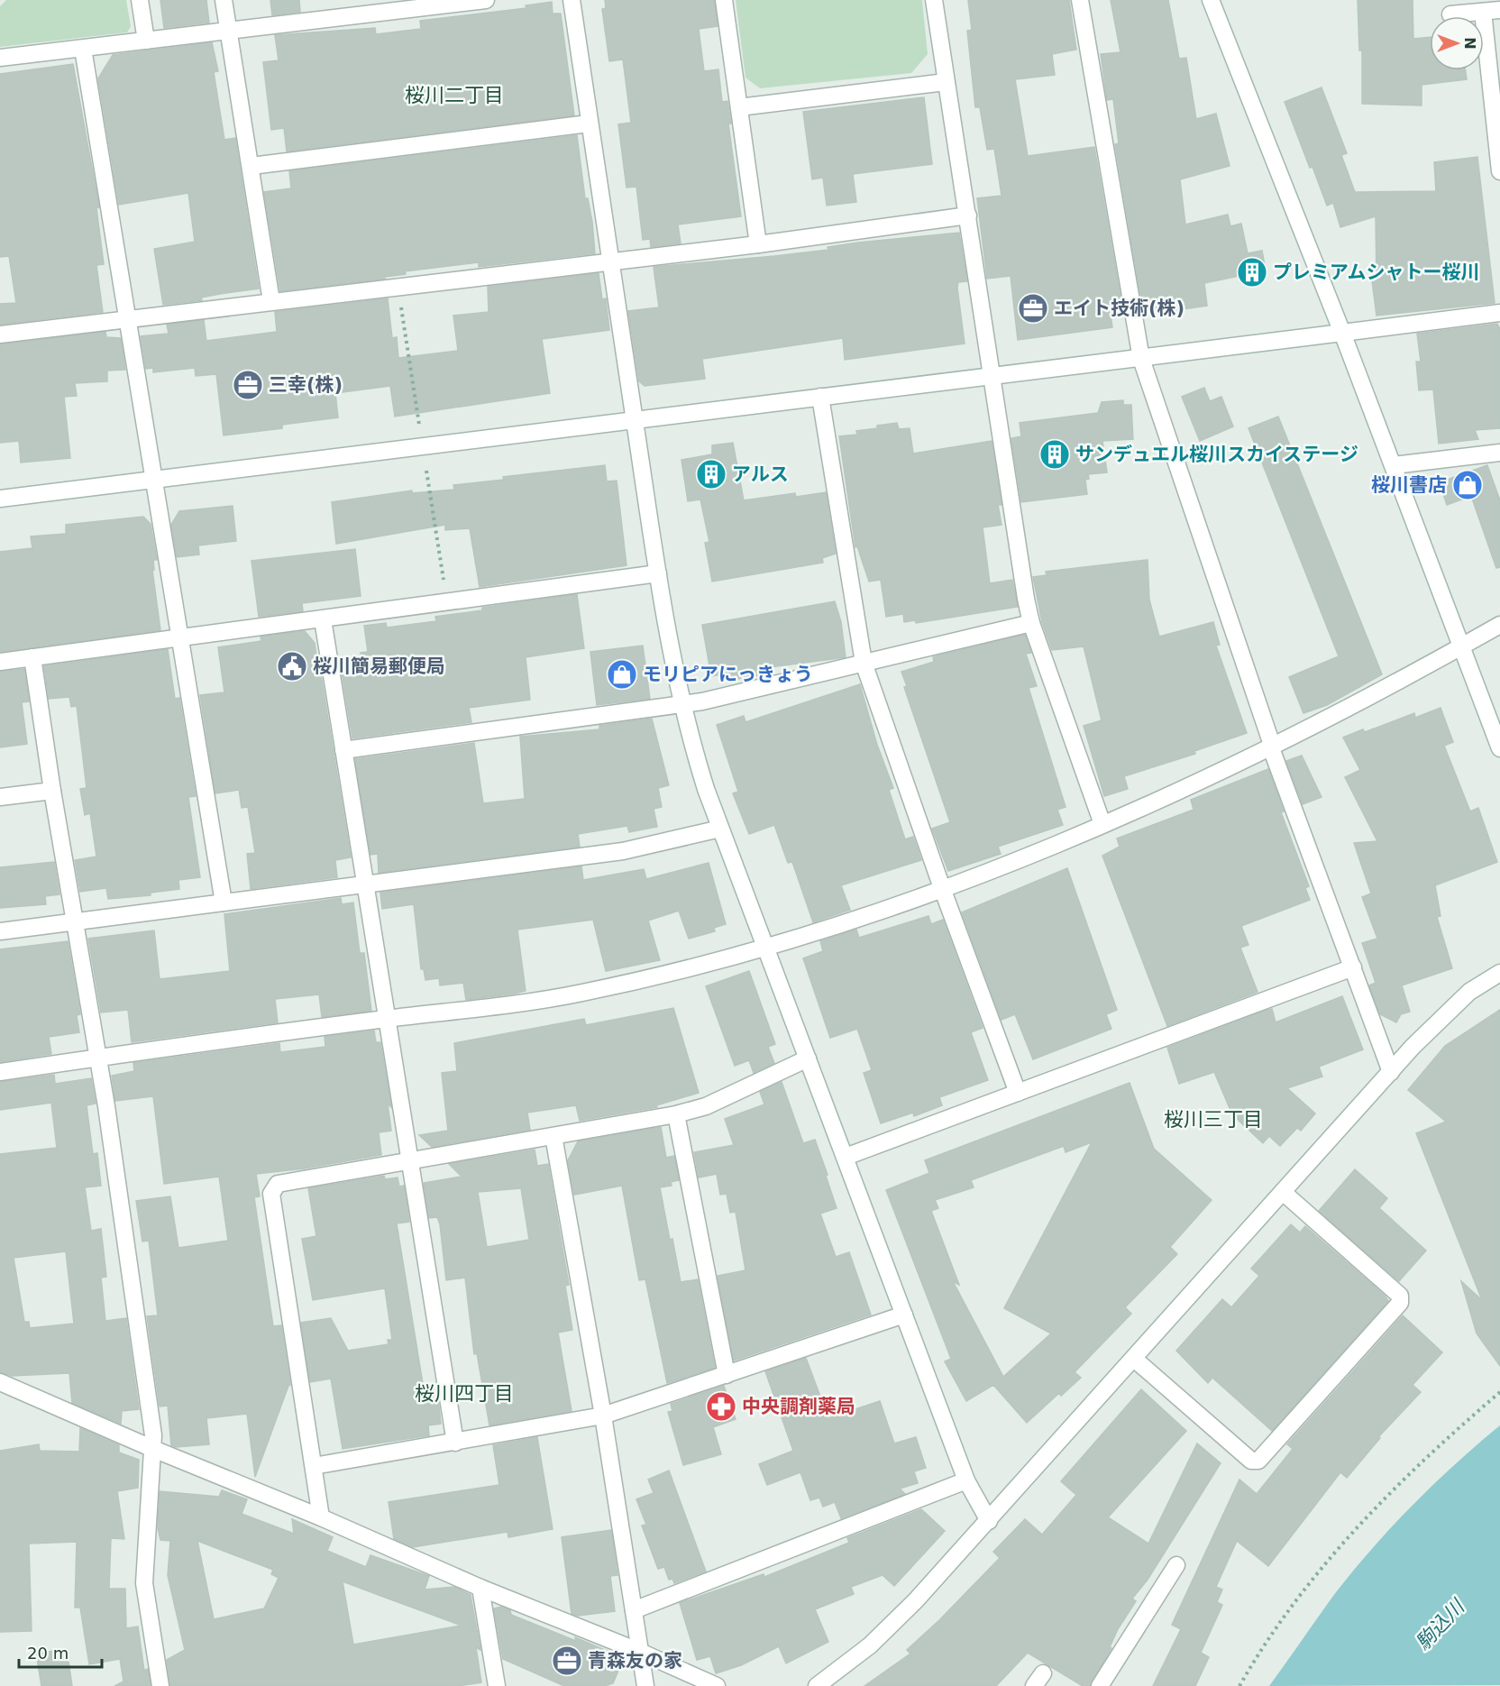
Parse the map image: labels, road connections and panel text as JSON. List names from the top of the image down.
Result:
{
  "districts": ["桜川二丁目", "桜川三丁目", "桜川四丁目"],
  "water": ["駒込川"],
  "places": {
    "building": ["プレミアムシャトー桜川", "サンデュエル桜川スカイステージ", "アルス"],
    "office": ["エイト技術(株)", "三幸(株)", "青森友の家"],
    "shop": ["桜川書店", "モリピアにっきょう"],
    "public building": ["桜川簡易郵便局"],
    "pharmacy": ["中央調剤薬局"]
  },
  "scale_bar": "20 m",
  "north": "right"
}
